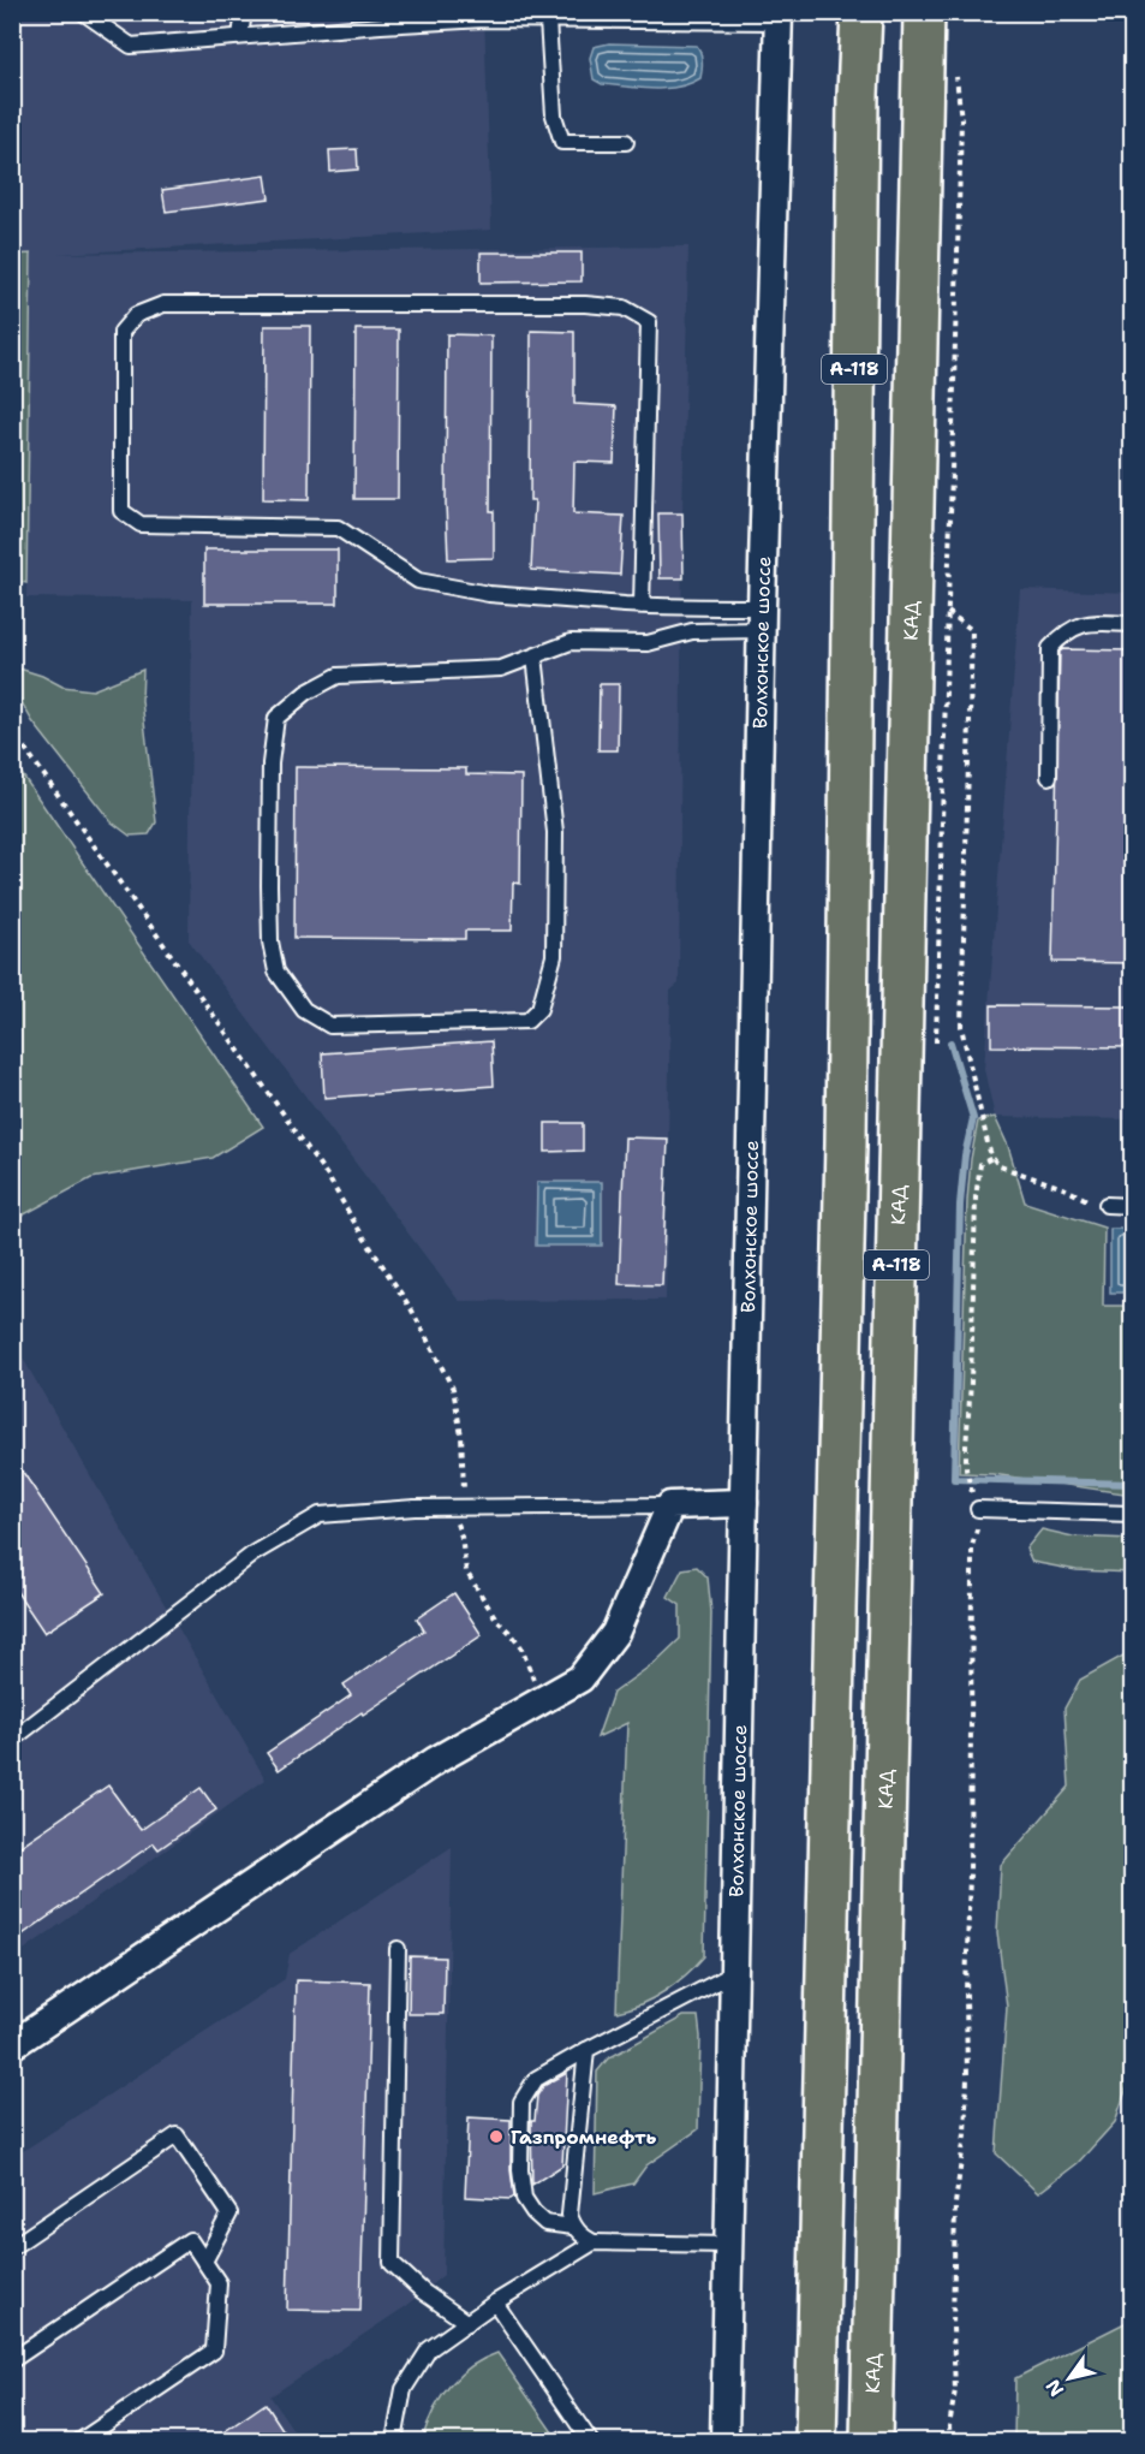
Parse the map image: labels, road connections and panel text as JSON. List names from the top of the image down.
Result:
{
  "streets": {
    "highway": ["А-118", "КАД"],
    "street": ["Волхонское шоссе"]
  },
  "places": ["Газпромнефть"],
  "north": "bottom left"
}
